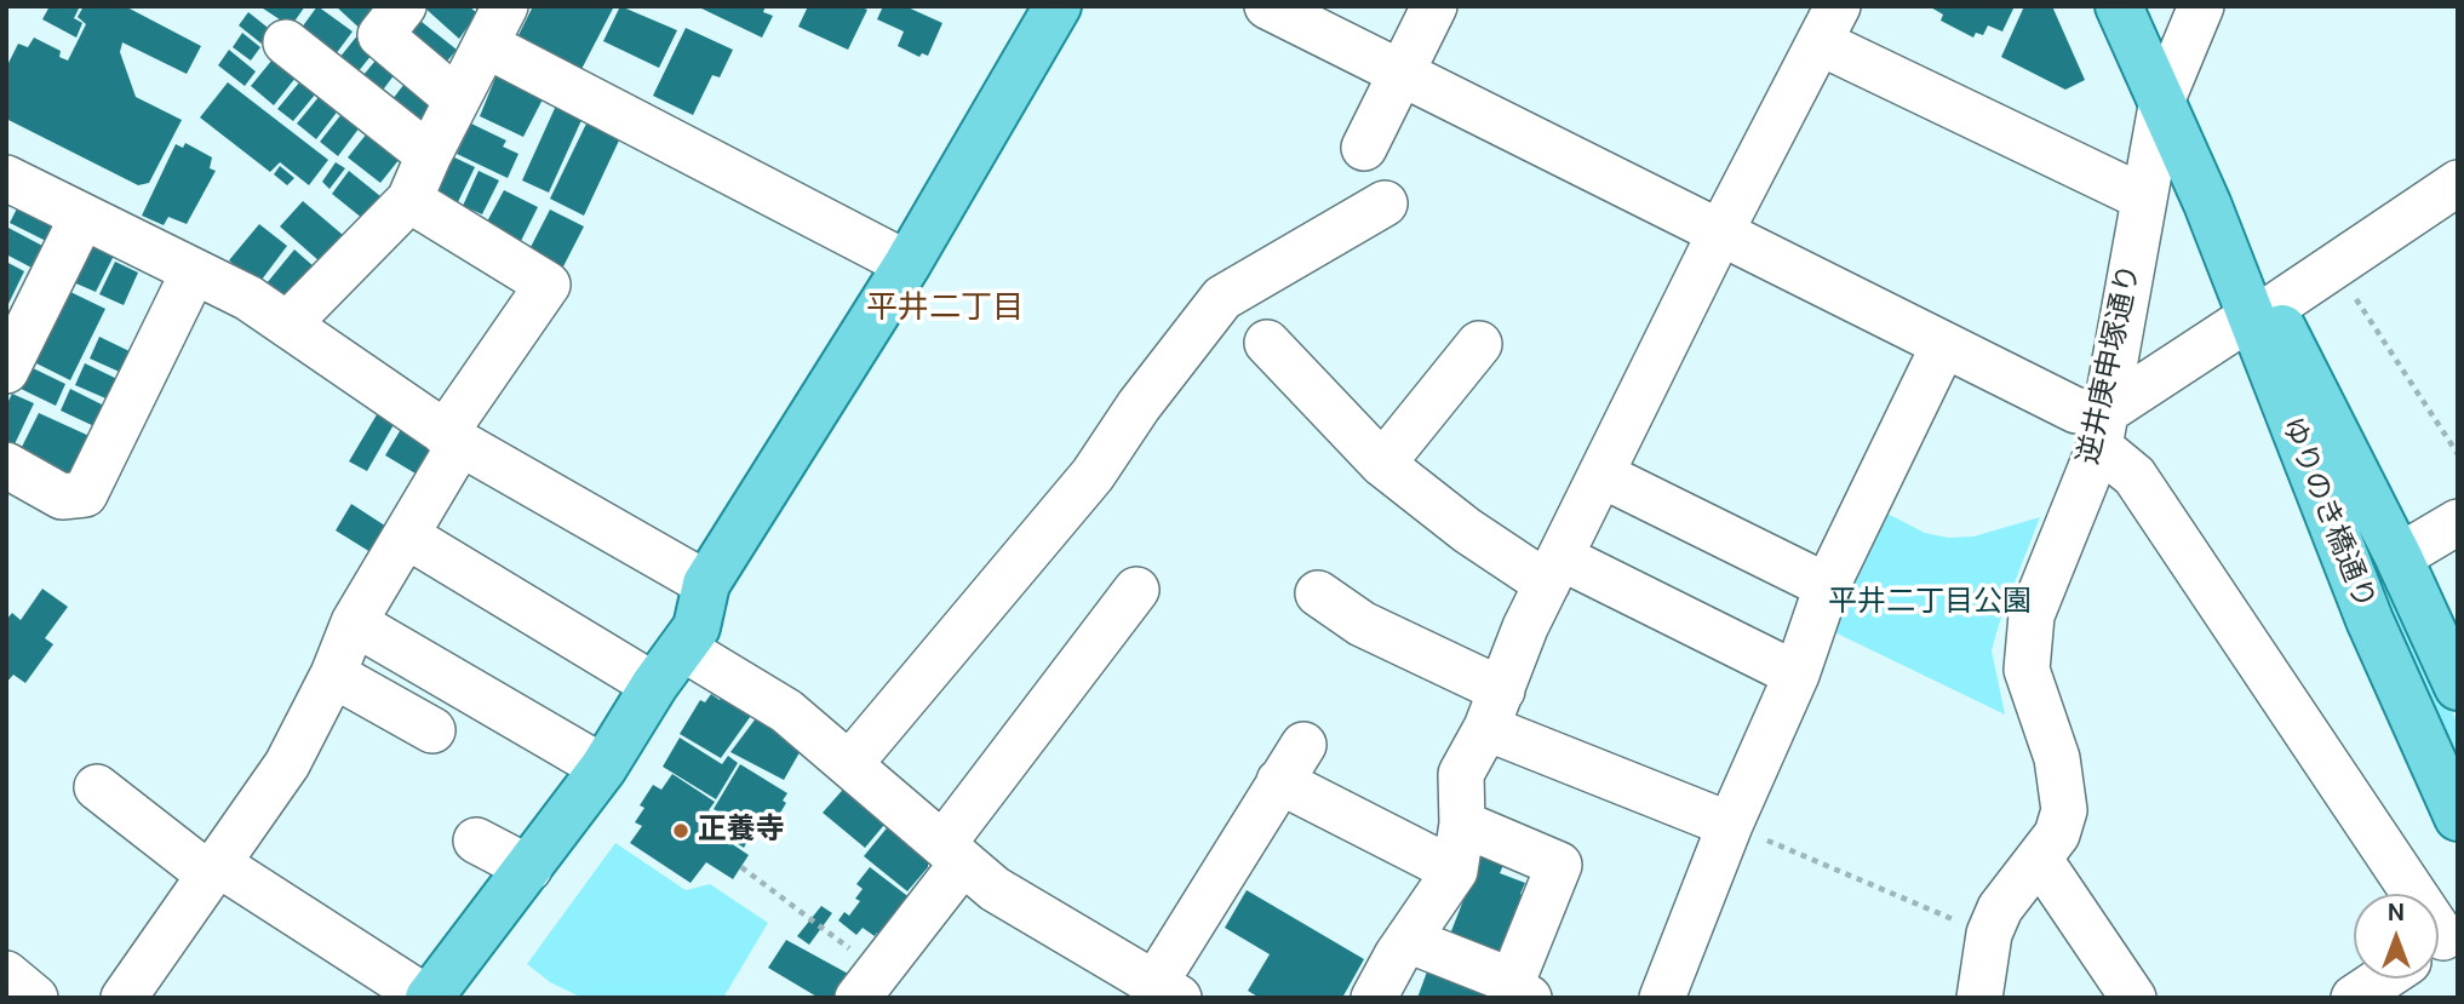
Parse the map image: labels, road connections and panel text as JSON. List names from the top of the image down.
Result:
{
  "streets": {
    "main road": ["ゆりのき橋通り"],
    "street": ["逆井庚申塚通り"]
  },
  "crossings": [
    ["逆井庚申塚通り", "ゆりのき橋通り"]
  ],
  "districts": ["平井二丁目"],
  "parks": ["平井二丁目公園"],
  "places": ["正養寺"],
  "north": "top"
}
